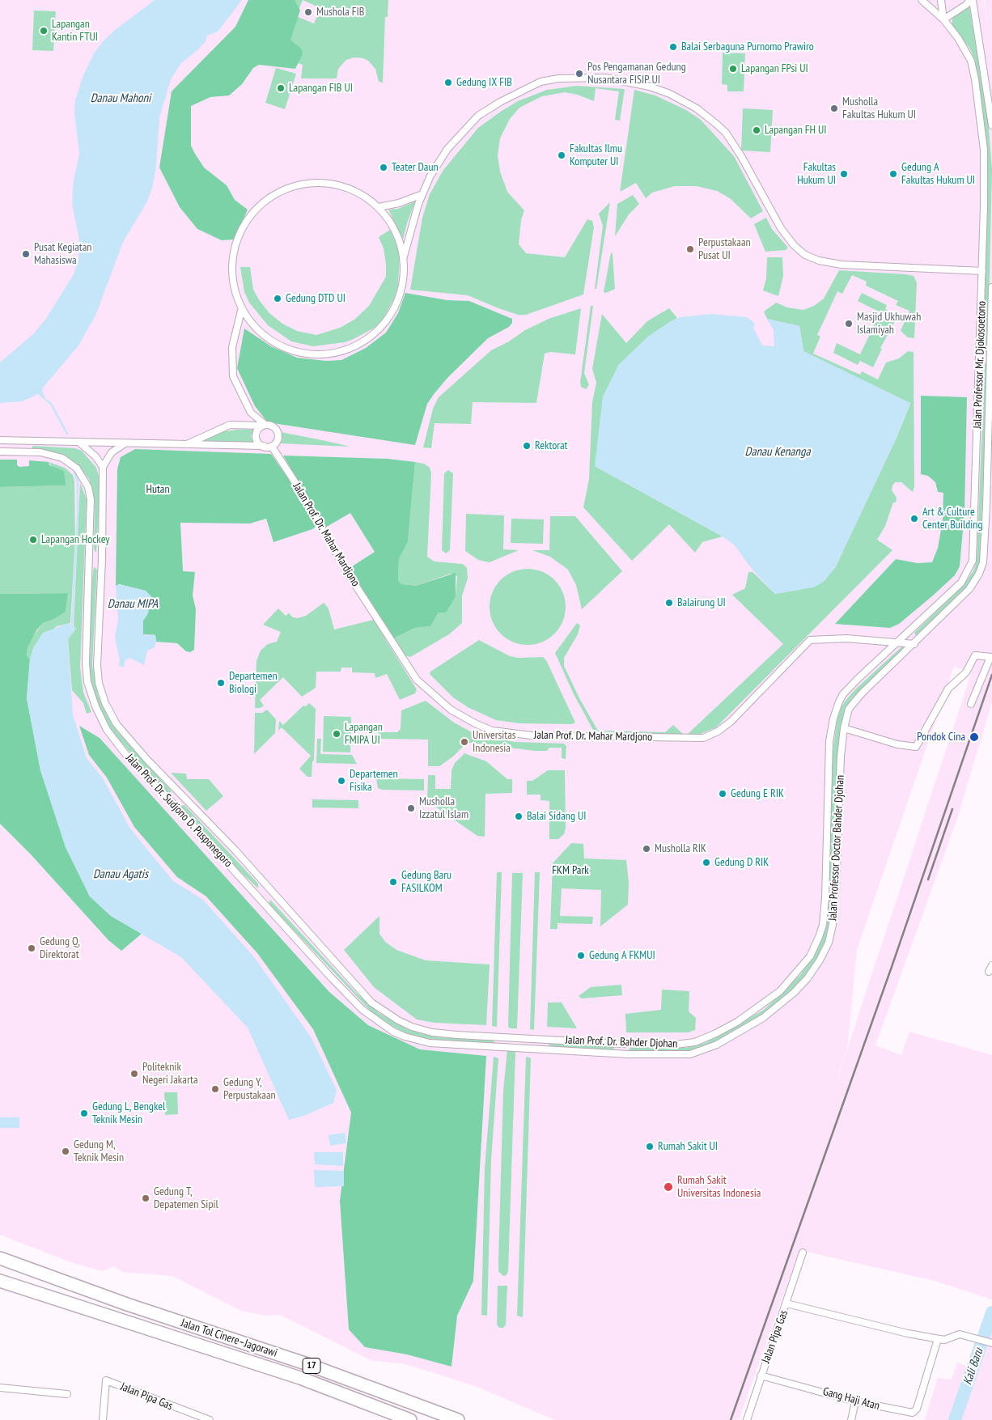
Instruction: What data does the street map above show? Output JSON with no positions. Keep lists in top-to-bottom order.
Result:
{
  "streets": {
    "highway": ["Jalan Tol Cinere–Jagorawi", "17"],
    "street": [
      "Jalan Professor Mr. Djokosoetono",
      "Jalan Prof. Dr. Mahar Mardjono",
      "Jalan Prof. Dr. Sudjono D. Pusponegoro",
      "Jalan Professor Doctor Bahder Djohan",
      "Jalan Prof. Dr. Bahder Djohan",
      "Jalan Pipa Gas",
      "Gang Haji Atan"
    ]
  },
  "crossings": [
    ["Jalan Professor Mr. Djokosoetono", "Jalan Prof. Dr. Mahar Mardjono"],
    ["Jalan Professor Mr. Djokosoetono", "Jalan Professor Doctor Bahder Djohan"],
    ["Jalan Professor Mr. Djokosoetono", "Jalan Prof. Dr. Bahder Djohan"],
    ["Jalan Prof. Dr. Mahar Mardjono", "Jalan Professor Doctor Bahder Djohan"],
    ["Jalan Prof. Dr. Mahar Mardjono", "Jalan Prof. Dr. Bahder Djohan"],
    ["Jalan Prof. Dr. Sudjono D. Pusponegoro", "Jalan Professor Doctor Bahder Djohan"],
    ["Jalan Prof. Dr. Sudjono D. Pusponegoro", "Jalan Prof. Dr. Bahder Djohan"],
    ["Jalan Pipa Gas", "Gang Haji Atan"]
  ],
  "water": [
    "Danau Mahoni",
    "Danau Kenanga",
    "Danau MIPA",
    "Danau Agatis",
    "Kali Baru"
  ],
  "parks": ["Hutan", "FKM Park"],
  "places": [
    "Mushola FIB",
    "Lapangan Kantin FTUI",
    "Balai Serbaguna Purnomo Prawiro",
    "Lapangan FPsi UI",
    "Pos Pengamanan Gedung Nusantara FISIP UI",
    "Gedung IX FIB",
    "Lapangan FIB UI",
    "Musholla Fakultas Hukum UI",
    "Lapangan FH UI",
    "Fakultas Ilmu Komputer UI",
    "Teater Daun",
    "Fakultas Hukum UI",
    "Gedung A Fakultas Hukum UI",
    "Perpustakaan Pusat UI",
    "Pusat Kegiatan Mahasiswa",
    "Gedung DTD UI",
    "Masjid Ukhuwah Islamiyah",
    "Rektorat",
    "Art & Culture Center Building",
    "Lapangan Hockey",
    "Balairung UI",
    "Departemen Biologi",
    "Lapangan FMIPA UI",
    "Pondok Cina",
    "Universitas Indonesia",
    "Departemen Fisika",
    "Gedung E RIK",
    "Musholla Izzatul Islam",
    "Balai Sidang UI",
    "Musholla RIK",
    "Gedung D RIK",
    "Gedung Baru FASILKOM",
    "Gedung Q, Direktorat",
    "Gedung A FKMUI",
    "Politeknik Negeri Jakarta",
    "Gedung Y, Perpustakaan",
    "Gedung L, Bengkel Teknik Mesin",
    "Rumah Sakit UI",
    "Gedung M, Teknik Mesin",
    "Rumah Sakit Universitas Indonesia",
    "Gedung T, Depatemen Sipil"
  ]
}
